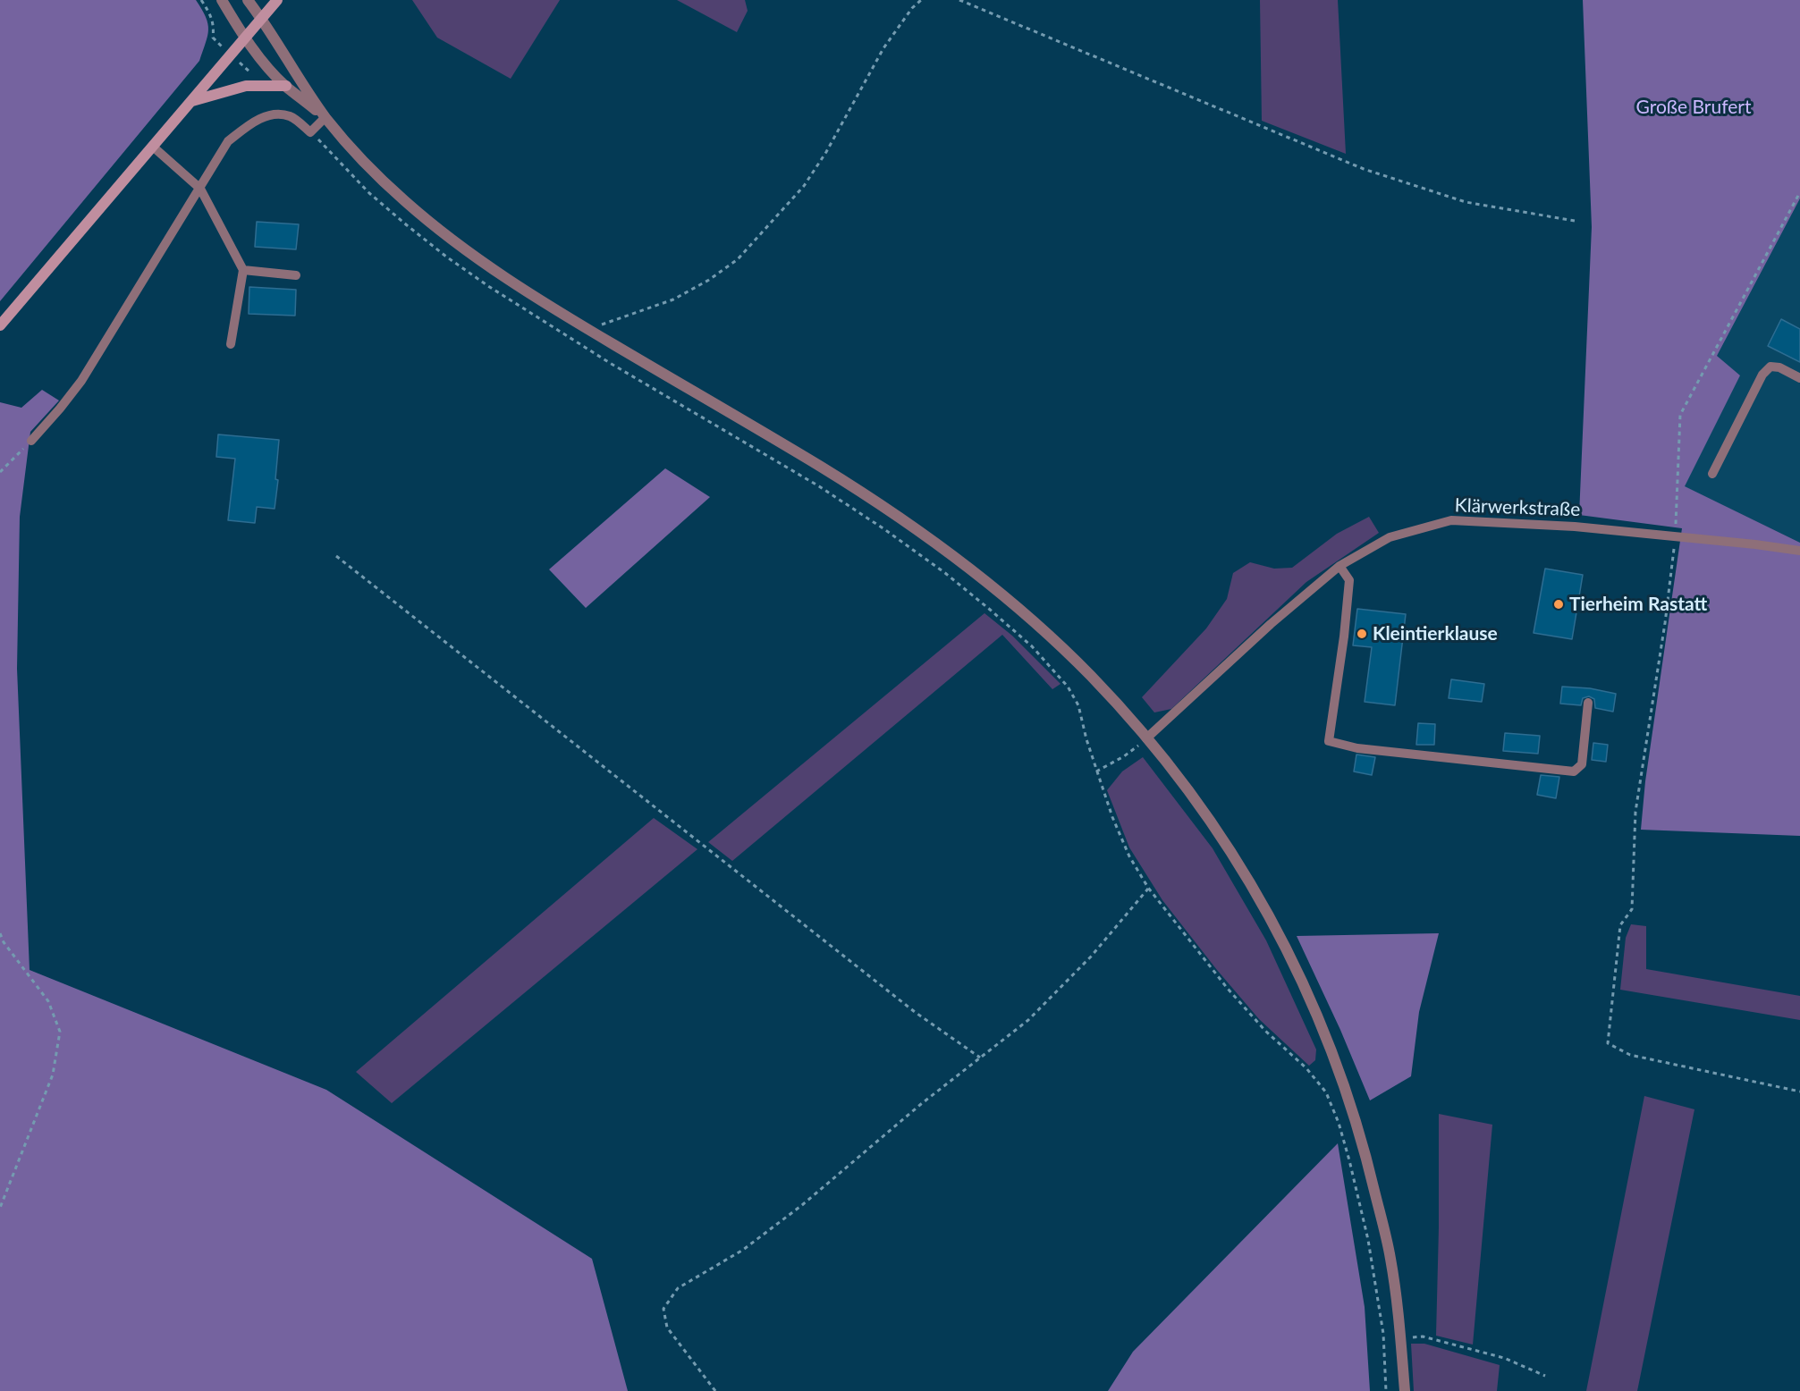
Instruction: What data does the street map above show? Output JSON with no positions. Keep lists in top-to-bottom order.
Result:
{
  "streets": {
    "lane": ["Klärwerkstraße"]
  },
  "parks": ["Große Brufert"],
  "places": ["Tierheim Rastatt", "Kleintierklause"]
}
